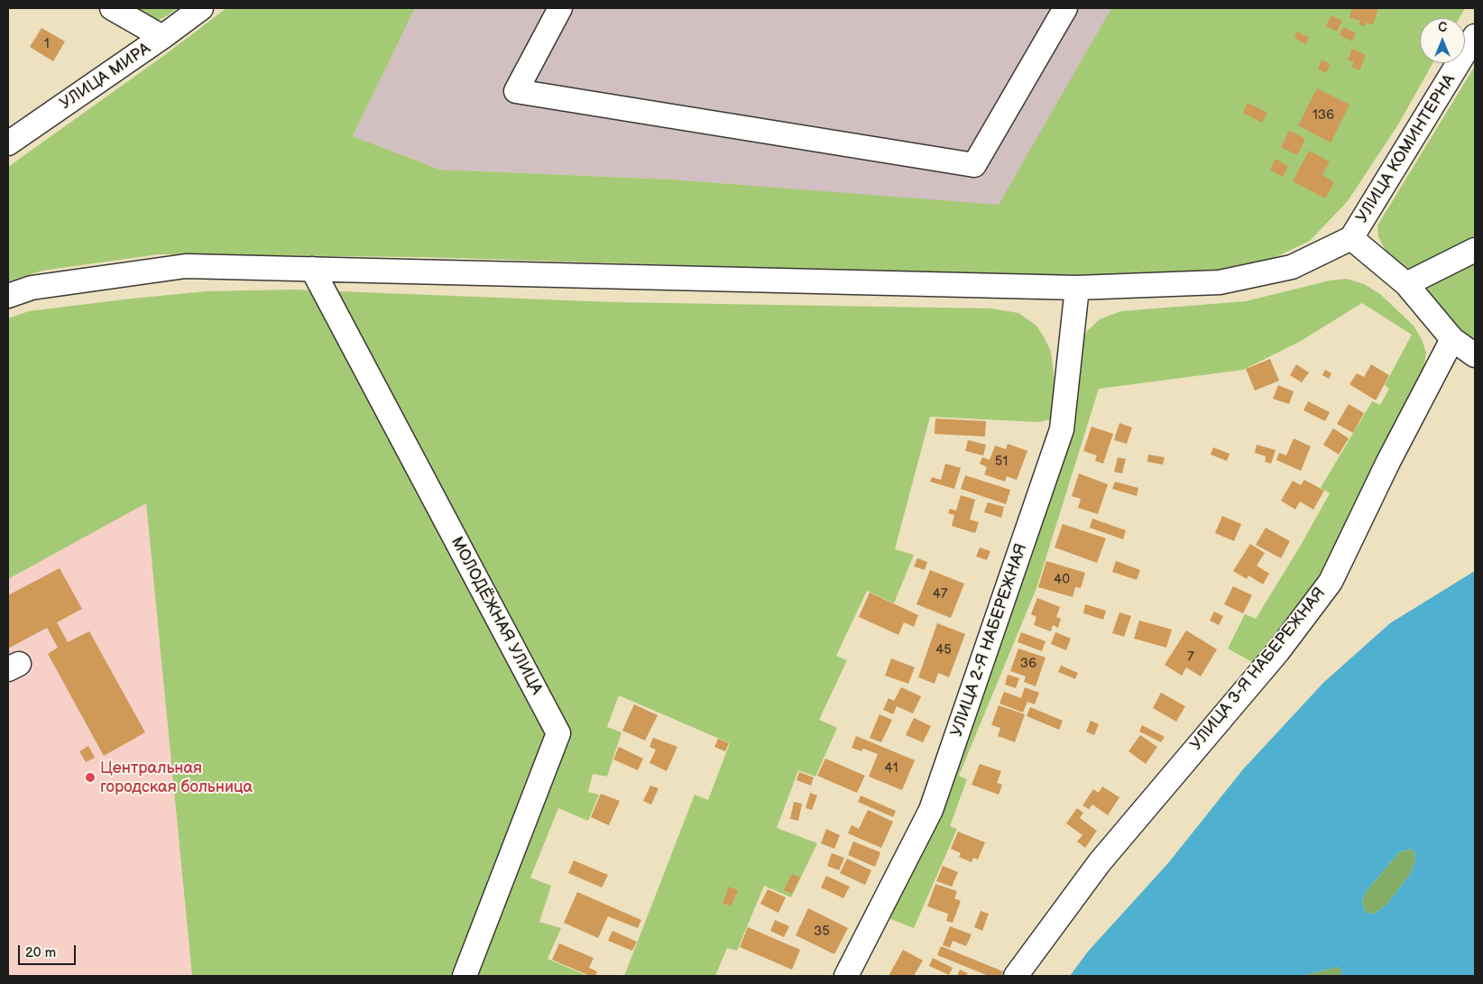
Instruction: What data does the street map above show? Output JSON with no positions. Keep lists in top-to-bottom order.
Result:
{
  "streets": {
    "street": [
      "УЛИЦА МИРА",
      "УЛИЦА КОМИНТЕРНА",
      "МОЛОДЁЖНАЯ УЛИЦА",
      "УЛИЦА 2-Я НАБЕРЕЖНАЯ",
      "УЛИЦА 3-Я НАБЕРЕЖНАЯ"
    ]
  },
  "places": ["Центральная городская больница"],
  "house_numbers": [
    "1",
    "136",
    "51",
    "40",
    "47",
    "45",
    "7",
    "36",
    "41",
    "35"
  ],
  "scale_bar": "20 m",
  "north": "top"
}
